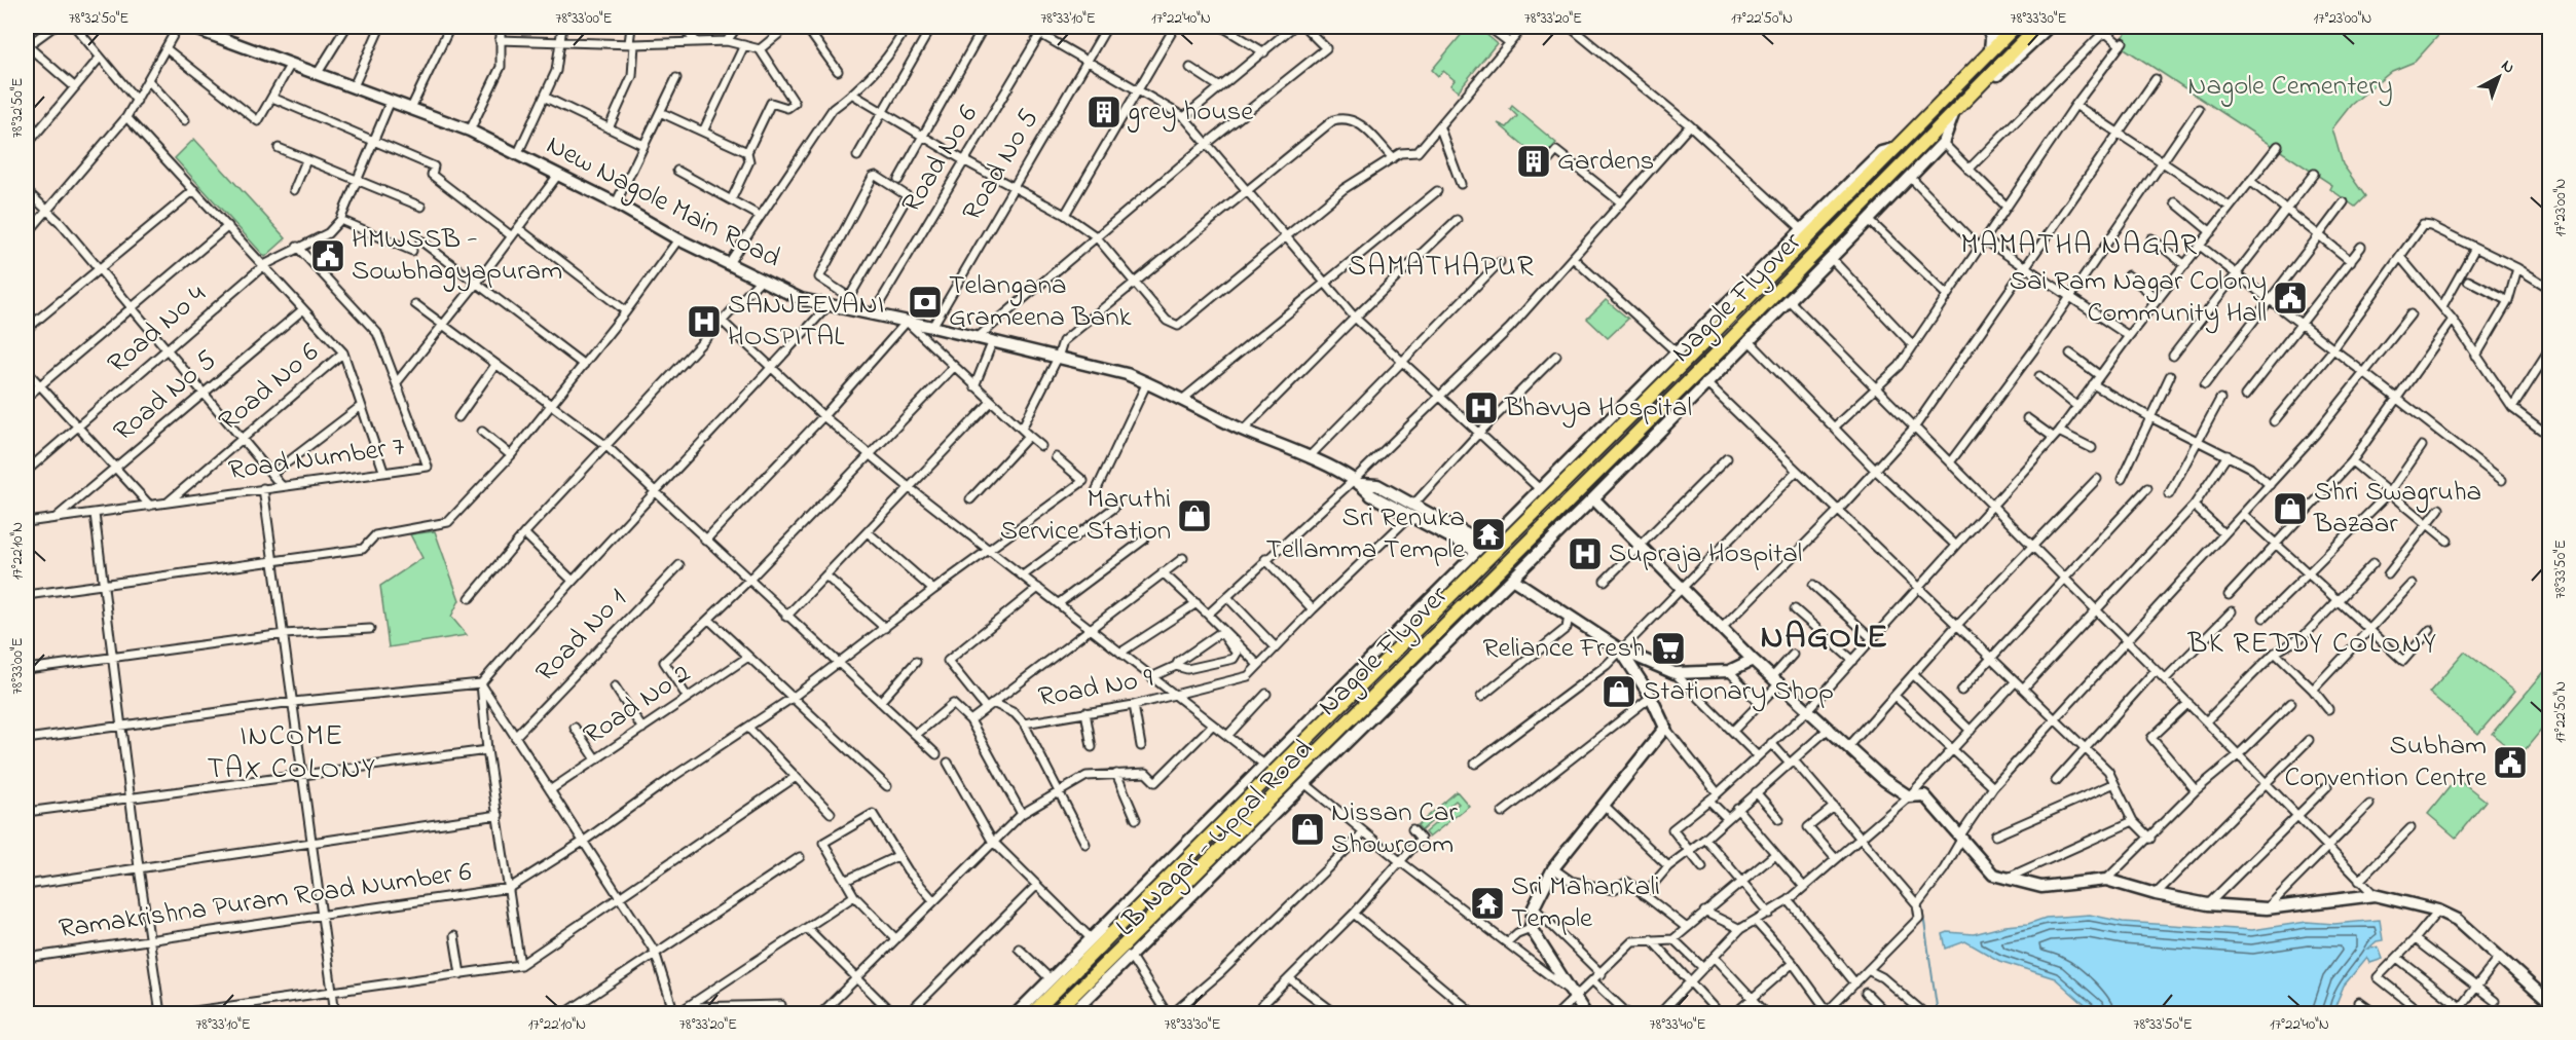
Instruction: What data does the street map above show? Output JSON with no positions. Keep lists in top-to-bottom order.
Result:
{
  "streets": {
    "highway": ["Nagole Flyover"],
    "street": [
      "Road No 6",
      "Road No 5",
      "New Nagole Main Road",
      "Road No 4",
      "Road Number 7",
      "Road No 1",
      "Road No 9",
      "Road No 2",
      "LB Nagar - Uppal Road",
      "Ramakrishna Puram Road Number 6"
    ]
  },
  "crossings": [
    ["Road No 6", "New Nagole Main Road"],
    ["Road No 6", "Road Number 7"],
    ["Road No 5", "New Nagole Main Road"],
    ["Road No 5", "Road No 4"],
    ["Road No 5", "Road Number 7"],
    ["New Nagole Main Road", "Road No 9"],
    ["New Nagole Main Road", "LB Nagar - Uppal Road"],
    ["Nagole Flyover", "LB Nagar - Uppal Road"],
    ["Road No 4", "Road Number 7"]
  ],
  "districts": [
    "MAMATHA NAGAR",
    "SAMATHAPUR",
    "NAGOLE",
    "BK REDDY COLONY",
    "INCOME TAX COLONY"
  ],
  "parks": ["Nagole Cementery"],
  "places": {
    "building": ["grey house", "Gardens"],
    "public building": ["HMWSSB - Sowbhagyapuram", "Sai Ram Nagar Colony Community Hall", "Subham Convention Centre"],
    "bank": ["Telangana Grameena Bank"],
    "hospital": ["SANJEEVANI HOSPITAL", "Bhavya Hospital", "Supraja Hospital"],
    "shop": [
      "Shri Swagruha Bazaar",
      "Maruthi Service Station",
      "Stationary Shop",
      "Nissan Car Showroom"
    ],
    "temple": ["Sri Renuka Tellamma Temple", "Sri Mahankali Temple"],
    "supermarket": ["Reliance Fresh"]
  },
  "north": "top right",
  "coordinates": [
    "78°32'50\"E",
    "78°33'00\"E",
    "78°33'10\"E",
    "17°22'40\"N",
    "78°33'20\"E",
    "17°22'50\"N",
    "78°33'30\"E",
    "17°23'00\"N",
    "17°22'10\"N",
    "78°33'50\"E",
    "78°33'40\"E"
  ]
}
